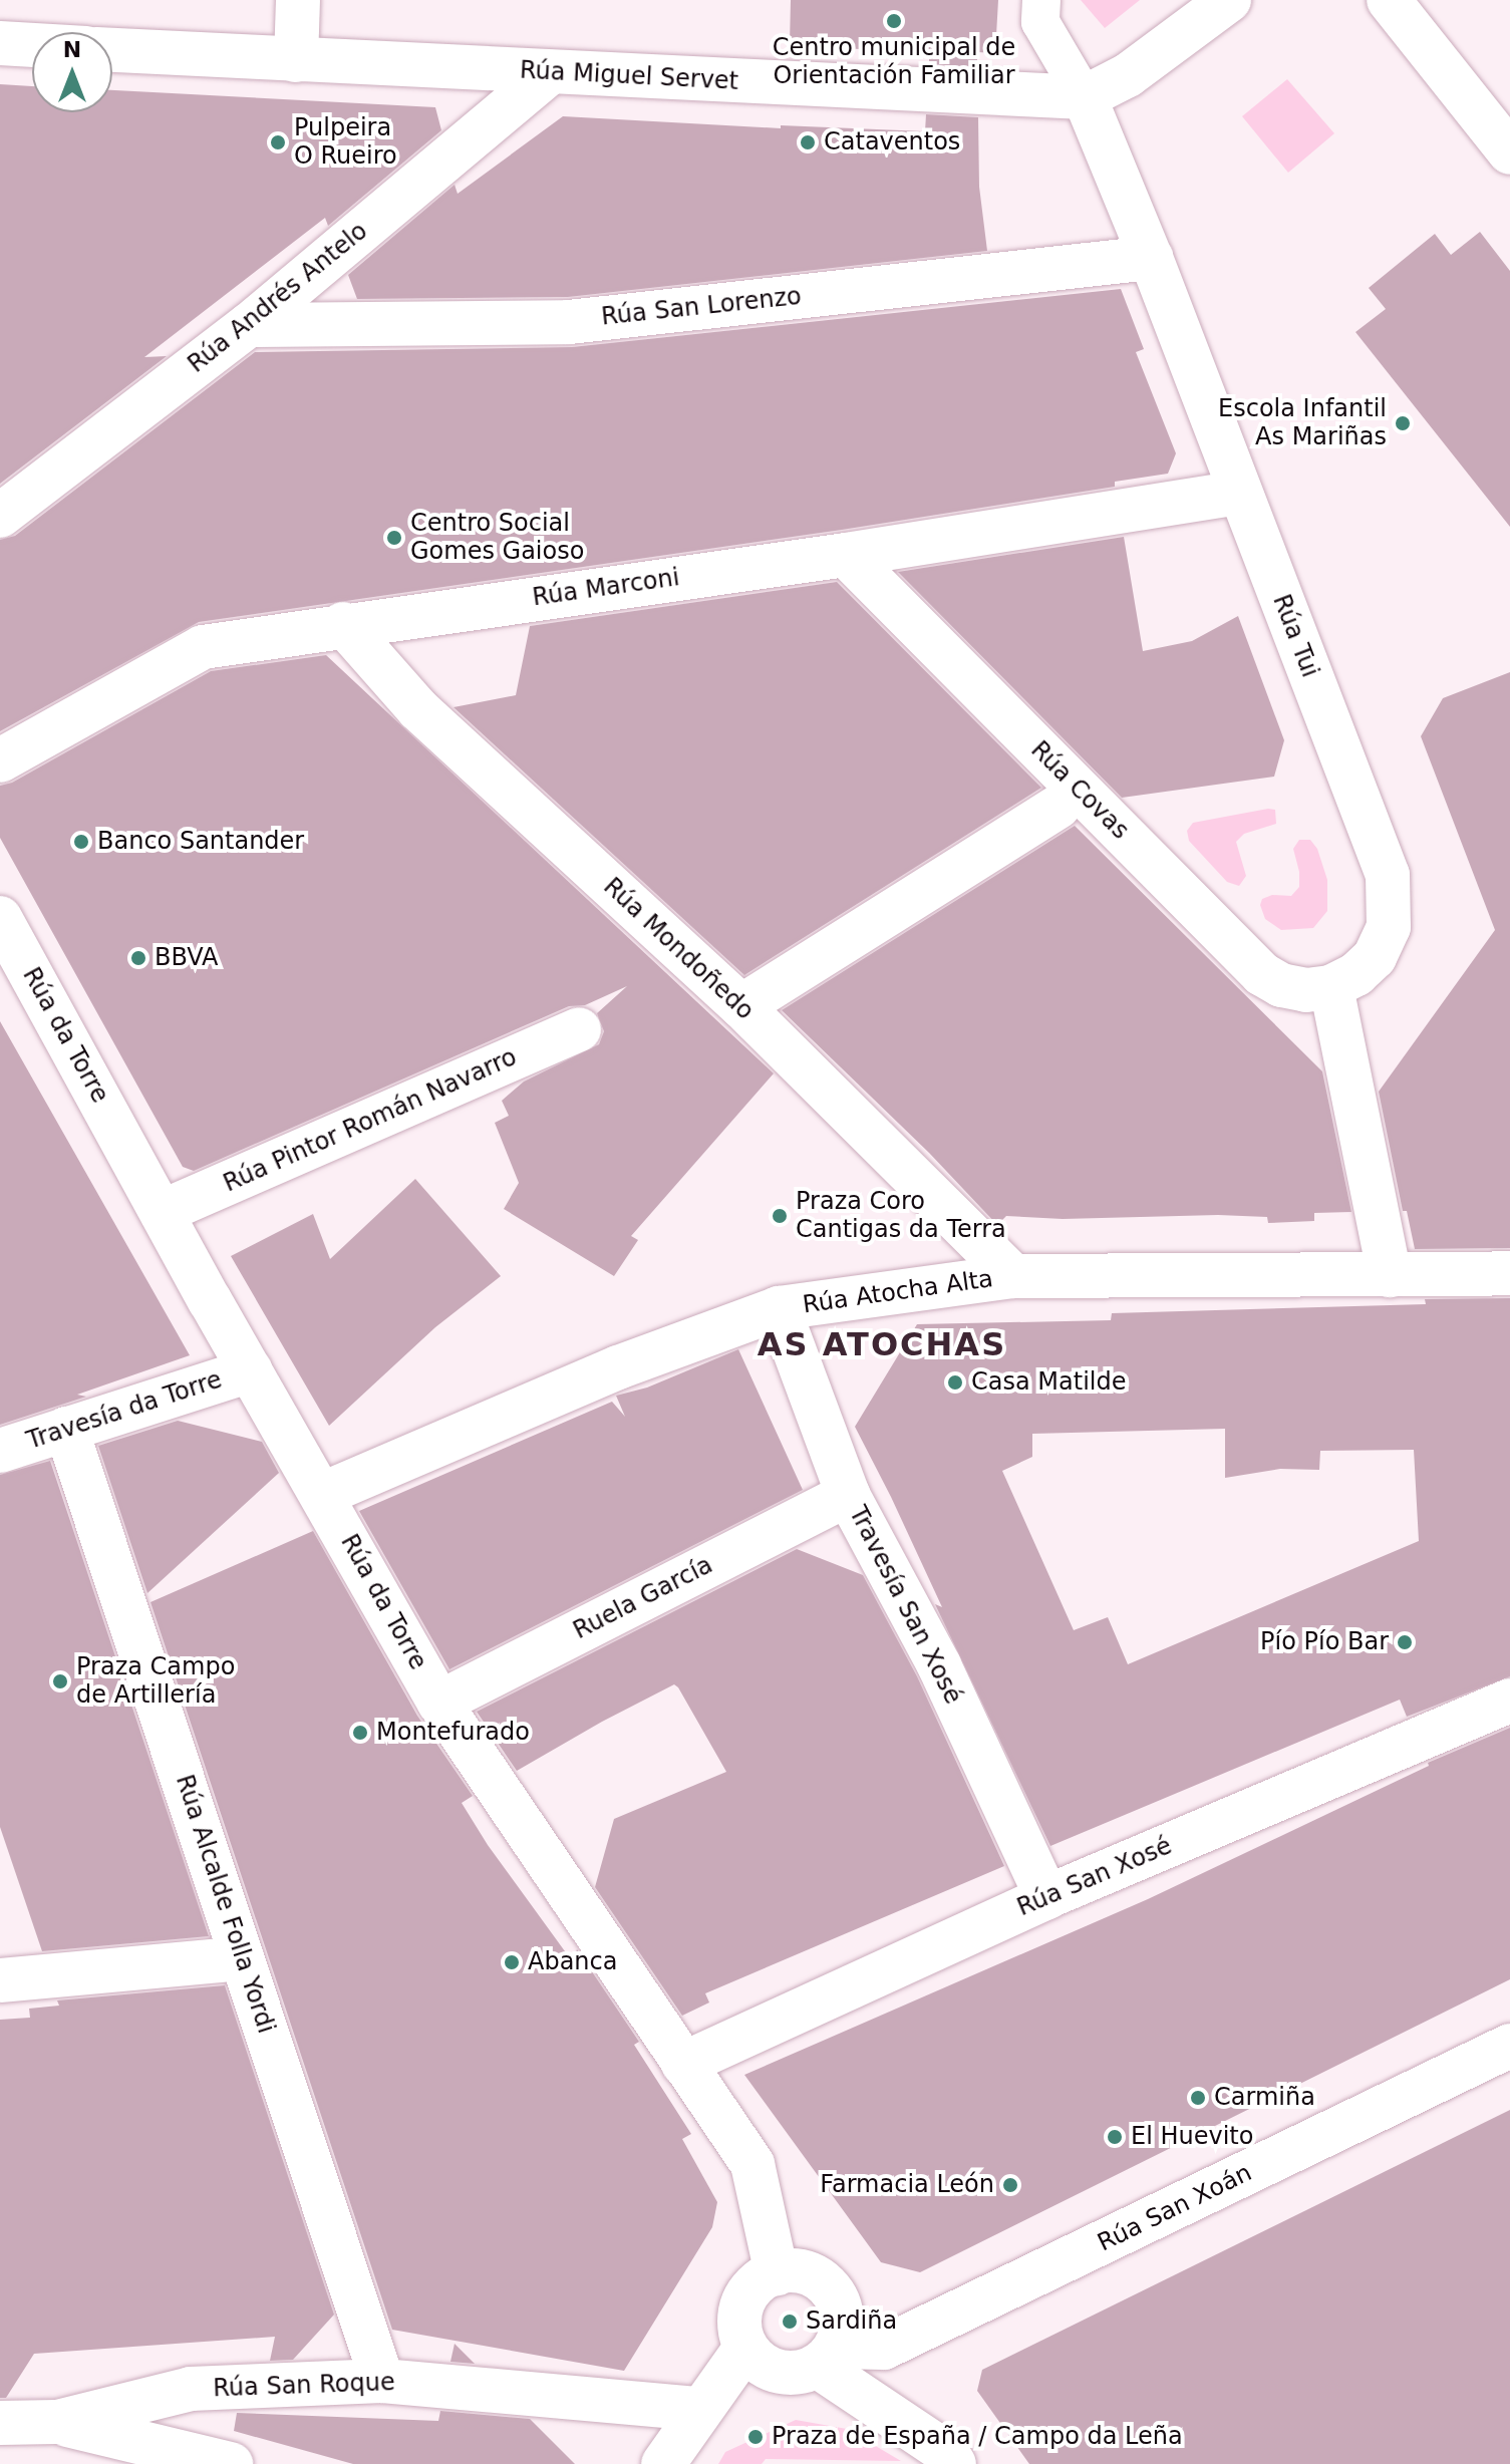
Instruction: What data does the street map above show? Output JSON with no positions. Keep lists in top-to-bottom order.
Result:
{
  "streets": {
    "street": [
      "Rúa Miguel Servet",
      "Rúa Andrés Antelo",
      "Rúa San Lorenzo",
      "Rúa Marconi",
      "Rúa Tui",
      "Rúa Covas",
      "Rúa Mondoñedo",
      "Rúa da Torre",
      "Rúa Pintor Román Navarro",
      "Rúa Atocha Alta",
      "Travesía da Torre",
      "Ruela García",
      "Travesía San Xosé",
      "Rúa San Xosé",
      "Rúa Alcalde Folla Yordi",
      "Rúa San Xoán",
      "Rúa San Roque"
    ]
  },
  "crossings": [
    ["Rúa Miguel Servet", "Rúa Andrés Antelo"],
    ["Rúa Miguel Servet", "Rúa Tui"],
    ["Rúa Andrés Antelo", "Rúa San Lorenzo"],
    ["Rúa San Lorenzo", "Rúa Tui"],
    ["Rúa Marconi", "Rúa Tui"],
    ["Rúa Marconi", "Rúa Covas"],
    ["Rúa Marconi", "Rúa Mondoñedo"],
    ["Rúa Tui", "Rúa Covas"],
    ["Rúa Covas", "Rúa Mondoñedo"],
    ["Rúa Mondoñedo", "Rúa Atocha Alta"],
    ["Rúa da Torre", "Rúa Pintor Román Navarro"],
    ["Rúa da Torre", "Rúa Atocha Alta"],
    ["Rúa da Torre", "Travesía da Torre"],
    ["Rúa da Torre", "Ruela García"],
    ["Rúa da Torre", "Rúa San Xosé"],
    ["Rúa da Torre", "Rúa San Xoán"],
    ["Rúa Atocha Alta", "Travesía San Xosé"],
    ["Travesía da Torre", "Rúa Alcalde Folla Yordi"],
    ["Ruela García", "Travesía San Xosé"],
    ["Travesía San Xosé", "Rúa San Xosé"],
    ["Rúa Alcalde Folla Yordi", "Rúa San Roque"]
  ],
  "districts": ["AS ATOCHAS"],
  "places": [
    "Centro municipal de Orientación Familiar",
    "Pulpeira O Rueiro",
    "Cataventos",
    "Escola Infantil As Mariñas",
    "Centro Social Gomes Gaioso",
    "Banco Santander",
    "BBVA",
    "Praza Coro Cantigas da Terra",
    "Casa Matilde",
    "Pío Pío Bar",
    "Praza Campo de Artillería",
    "Montefurado",
    "Abanca",
    "Carmiña",
    "El Huevito",
    "Farmacia León",
    "Sardiña",
    "Praza de España / Campo da Leña"
  ],
  "north": "top"
}
